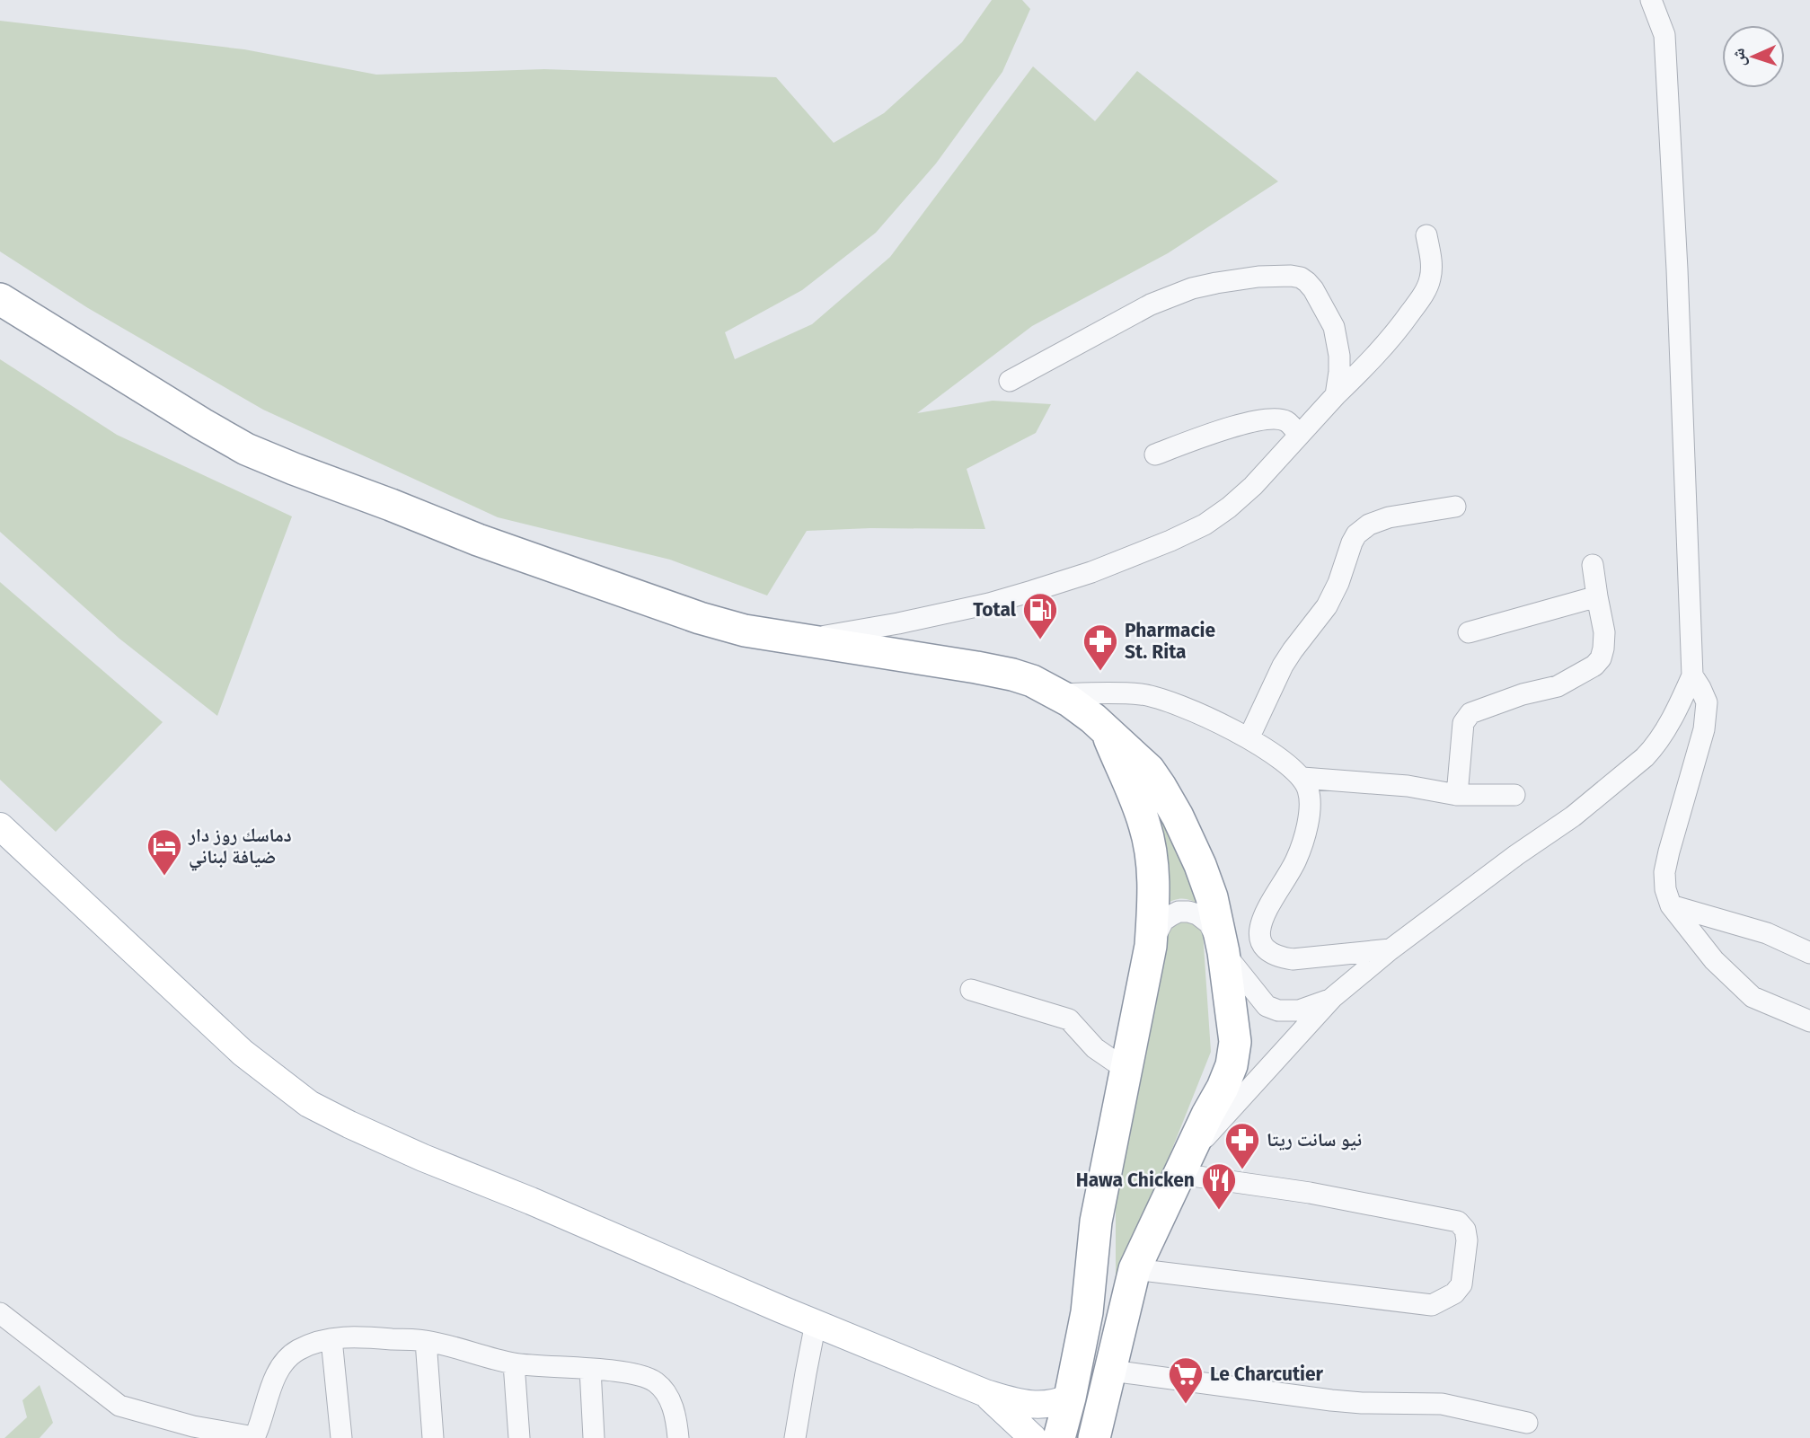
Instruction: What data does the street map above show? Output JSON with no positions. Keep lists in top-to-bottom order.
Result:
{
  "places": {
    "fuel station": ["Total"],
    "pharmacy": ["Pharmacie St. Rita", "نيو سانت ريتا"],
    "hotel": ["دماسك روز دار ضيافة لبناني"],
    "restaurant": ["Hawa Chicken"],
    "supermarket": ["Le Charcutier"]
  },
  "north": "left"
}
